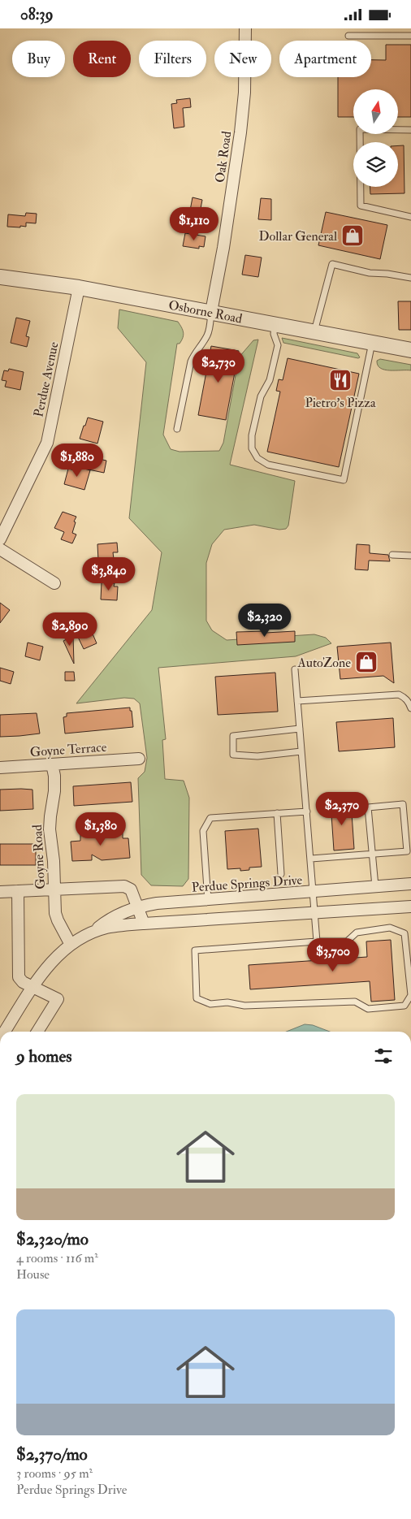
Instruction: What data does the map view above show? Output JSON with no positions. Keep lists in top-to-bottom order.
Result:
{
  "streets": {
    "street": [
      "Oak Road",
      "Osborne Road",
      "Perdue Avenue",
      "Goyne Terrace",
      "Goyne Road",
      "Perdue Springs Drive"
    ]
  },
  "crossings": [
    ["Oak Road", "Osborne Road"],
    ["Osborne Road", "Perdue Avenue"],
    ["Goyne Terrace", "Goyne Road"],
    ["Goyne Road", "Perdue Springs Drive"]
  ],
  "places": {
    "shop": ["Dollar General", "AutoZone"],
    "restaurant": ["Pietro's Pizza"]
  },
  "north": "top",
  "page": {
    "status": "08:39",
    "chip": [
      "Buy",
      "Rent",
      "Filters",
      "New",
      "Apartment"
    ],
    "price": [
      "$1,110",
      "$2,730",
      "$1,880",
      "$3,840",
      "$2,320",
      "$2,890",
      "$2,370",
      "$1,380",
      "$3,700"
    ],
    "heading": "9 homes",
    "list": [
      {
        "name": "$2,320/mo",
        "note": "4 rooms · 116 m² · House"
      },
      {
        "name": "$2,370/mo",
        "note": "3 rooms · 95 m² · Perdue Springs Drive"
      }
    ]
  }
}
